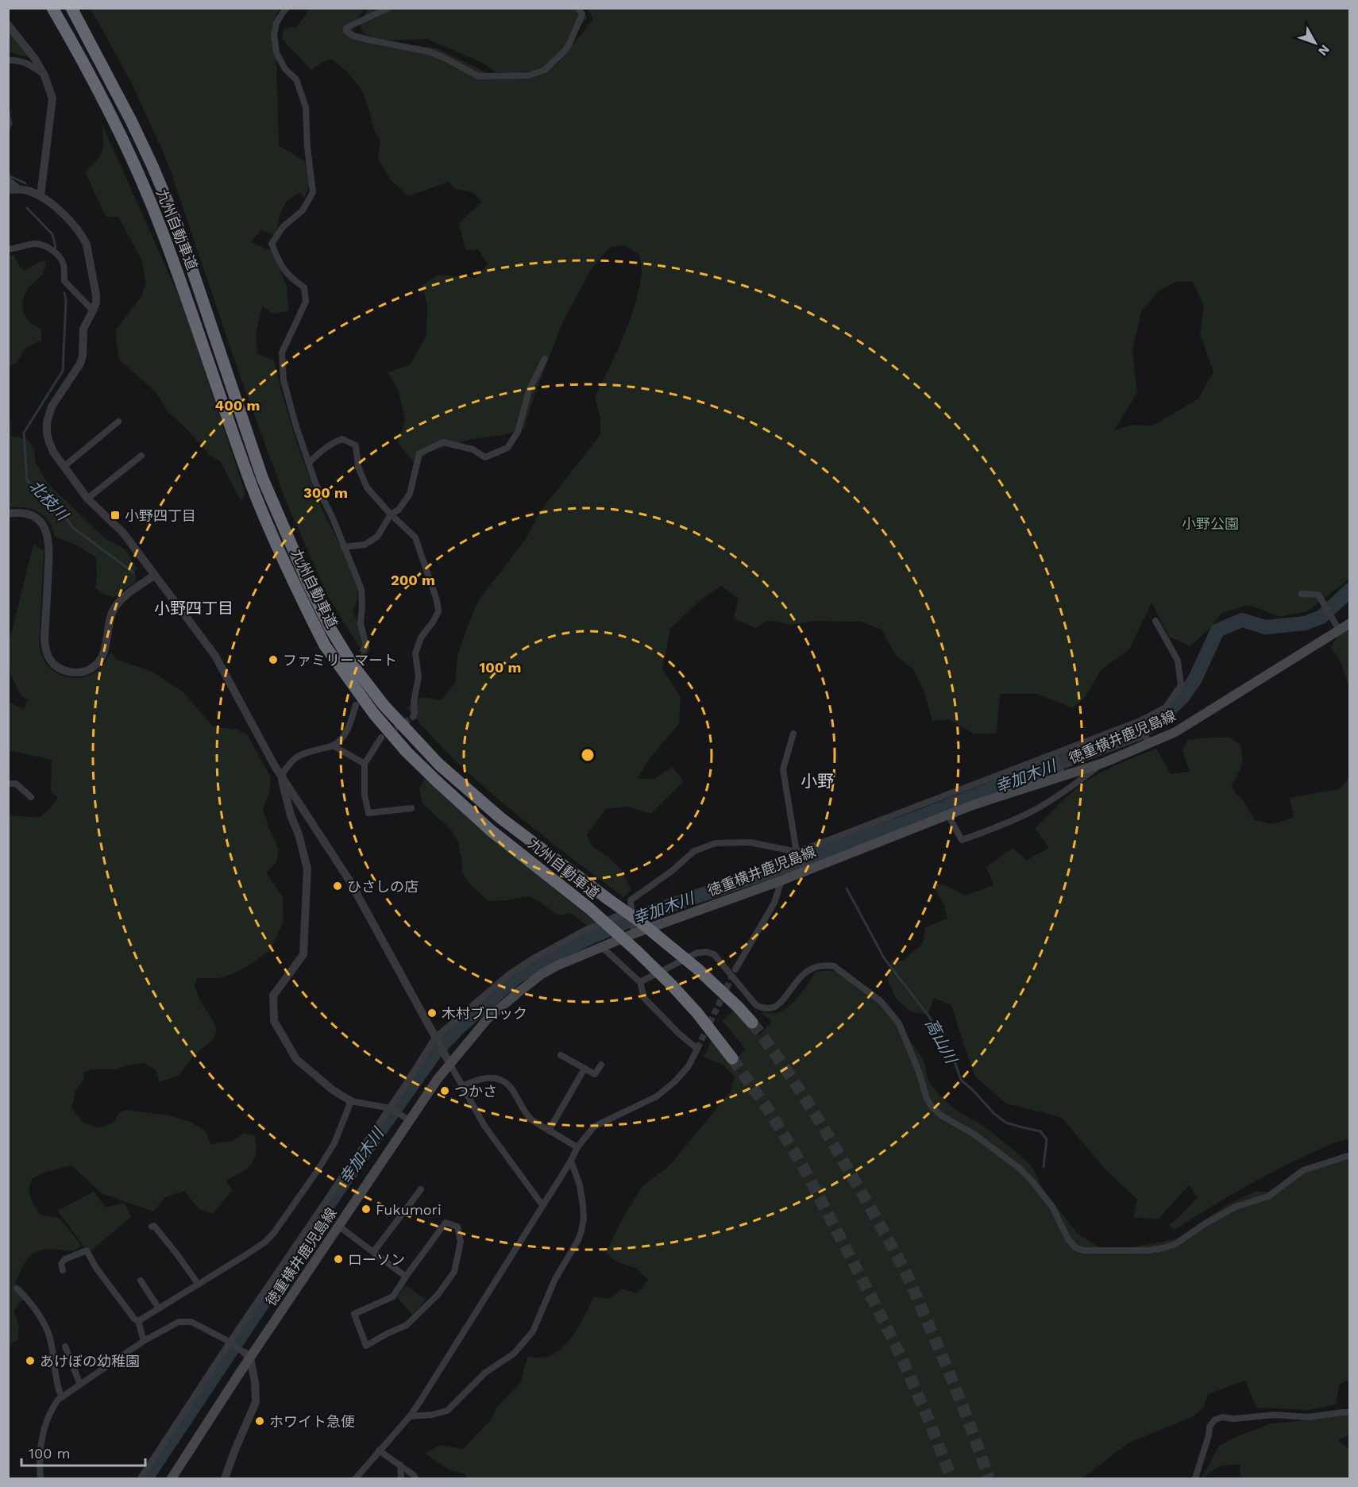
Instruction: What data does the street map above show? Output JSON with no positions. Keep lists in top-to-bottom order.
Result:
{
  "streets": {
    "highway": ["九州自動車道"],
    "main road": ["徳重横井鹿児島線"]
  },
  "districts": ["小野四丁目", "小野"],
  "water": ["北枝川", "幸加木川", "高山川"],
  "parks": ["小野公園"],
  "places": {
    "transit": ["小野四丁目"],
    "other": [
      "ファミリーマート",
      "ひさしの店",
      "木村ブロック",
      "つかさ",
      "Fukumori",
      "ローソン",
      "あけぼの幼稚園",
      "ホワイト急便"
    ]
  },
  "scale_bar": "100 m",
  "north": "bottom right",
  "rings": [
    "400 m",
    "300 m",
    "200 m",
    "100 m"
  ]
}
